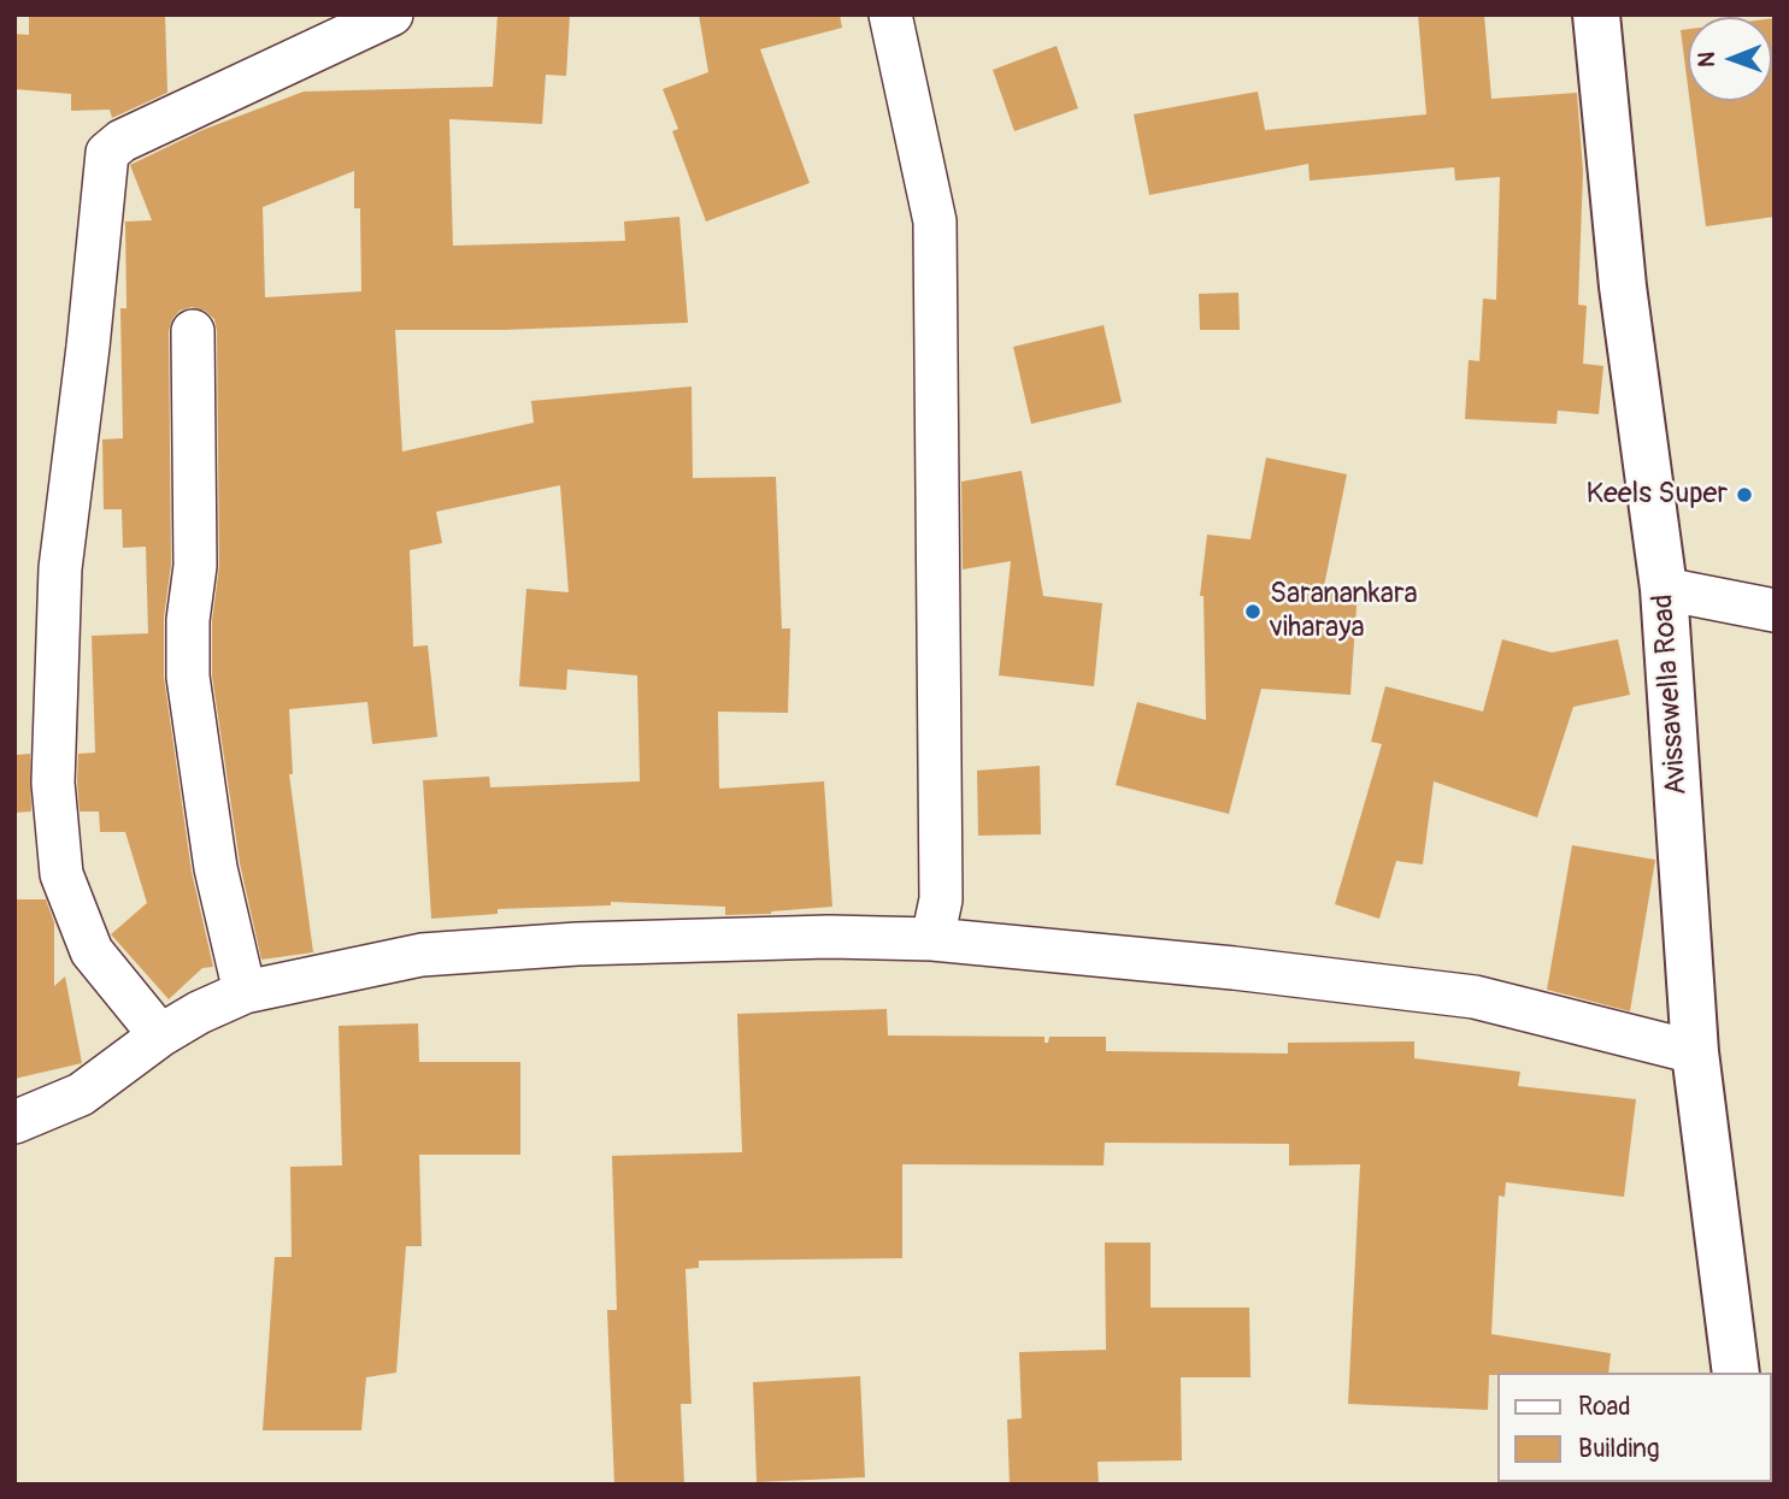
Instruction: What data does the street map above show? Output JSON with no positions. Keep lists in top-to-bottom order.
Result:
{
  "streets": {
    "main road": ["Avissawella Road"]
  },
  "places": ["Keels Super", "Saranankara viharaya"],
  "legend": ["Road", "Building"],
  "north": "left"
}
